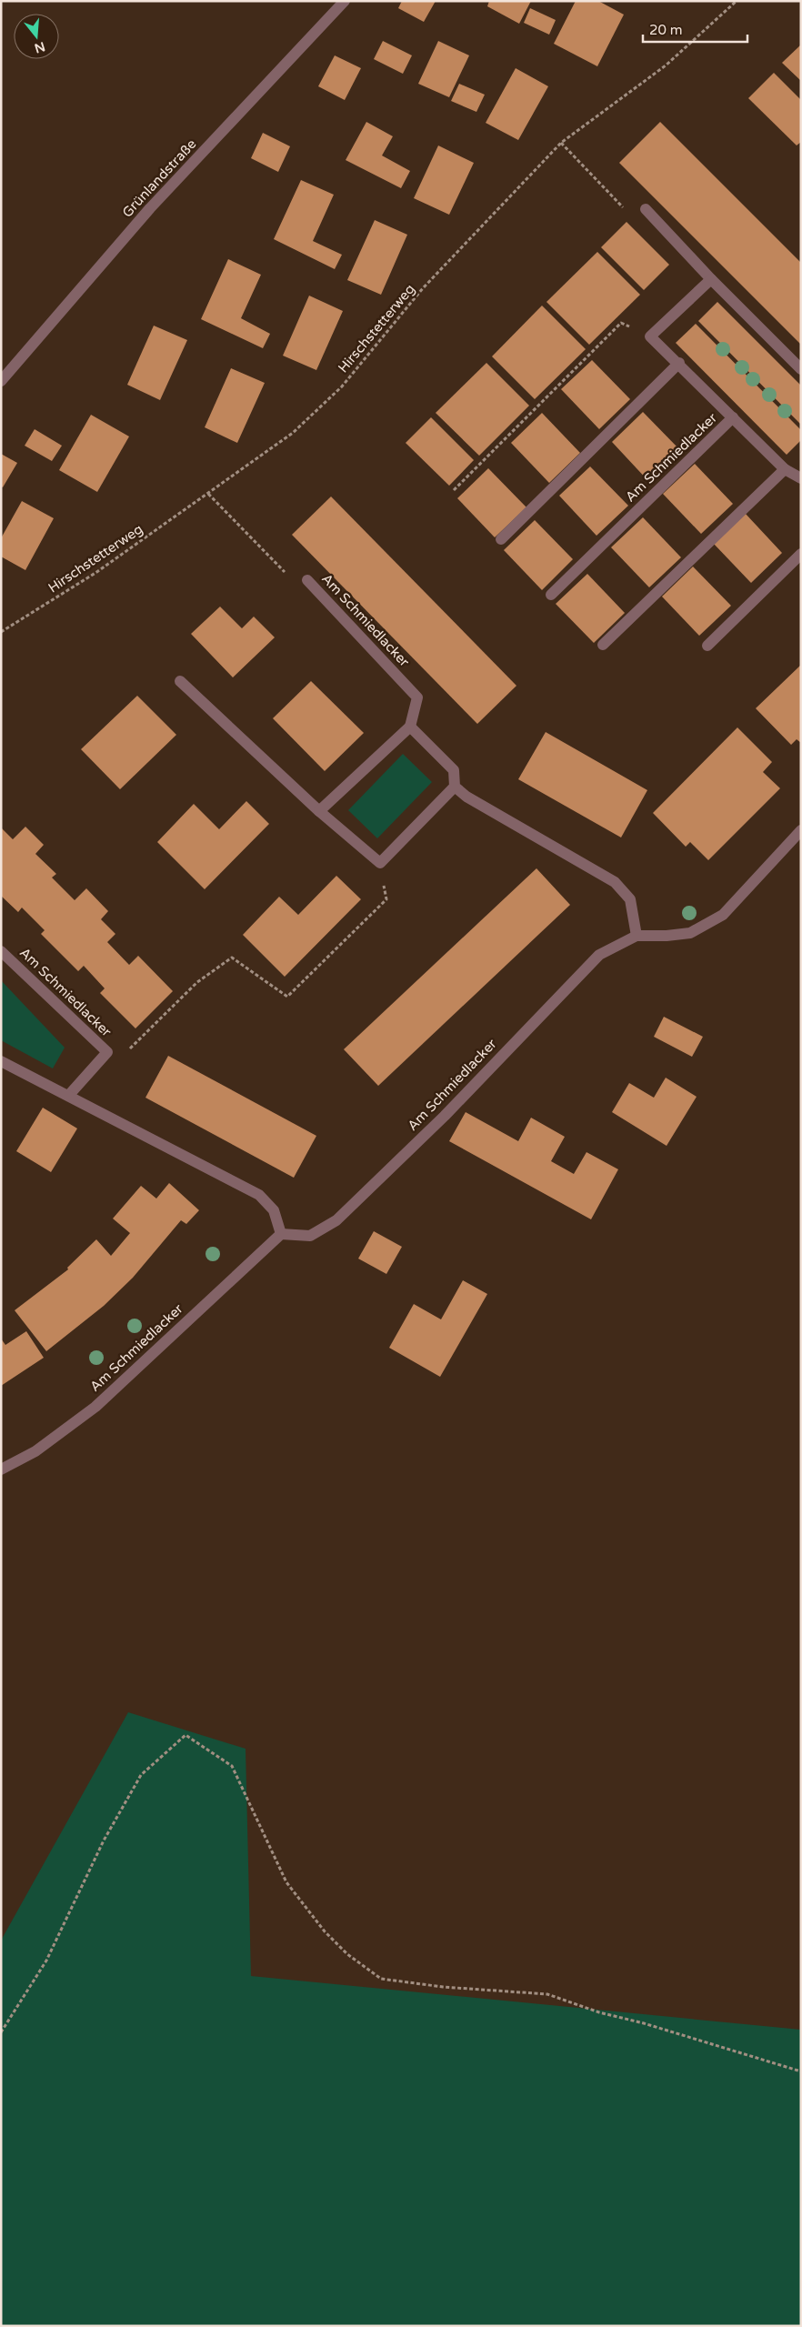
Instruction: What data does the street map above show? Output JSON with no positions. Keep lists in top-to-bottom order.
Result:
{
  "streets": {
    "street": ["Grünlandstraße", "Am Schmiedlacker"],
    "path": ["Hirschstetterweg"]
  },
  "crossings": [
    ["Hirschstetterweg", "Am Schmiedlacker"]
  ],
  "scale_bar": "20 m",
  "north": "bottom"
}
